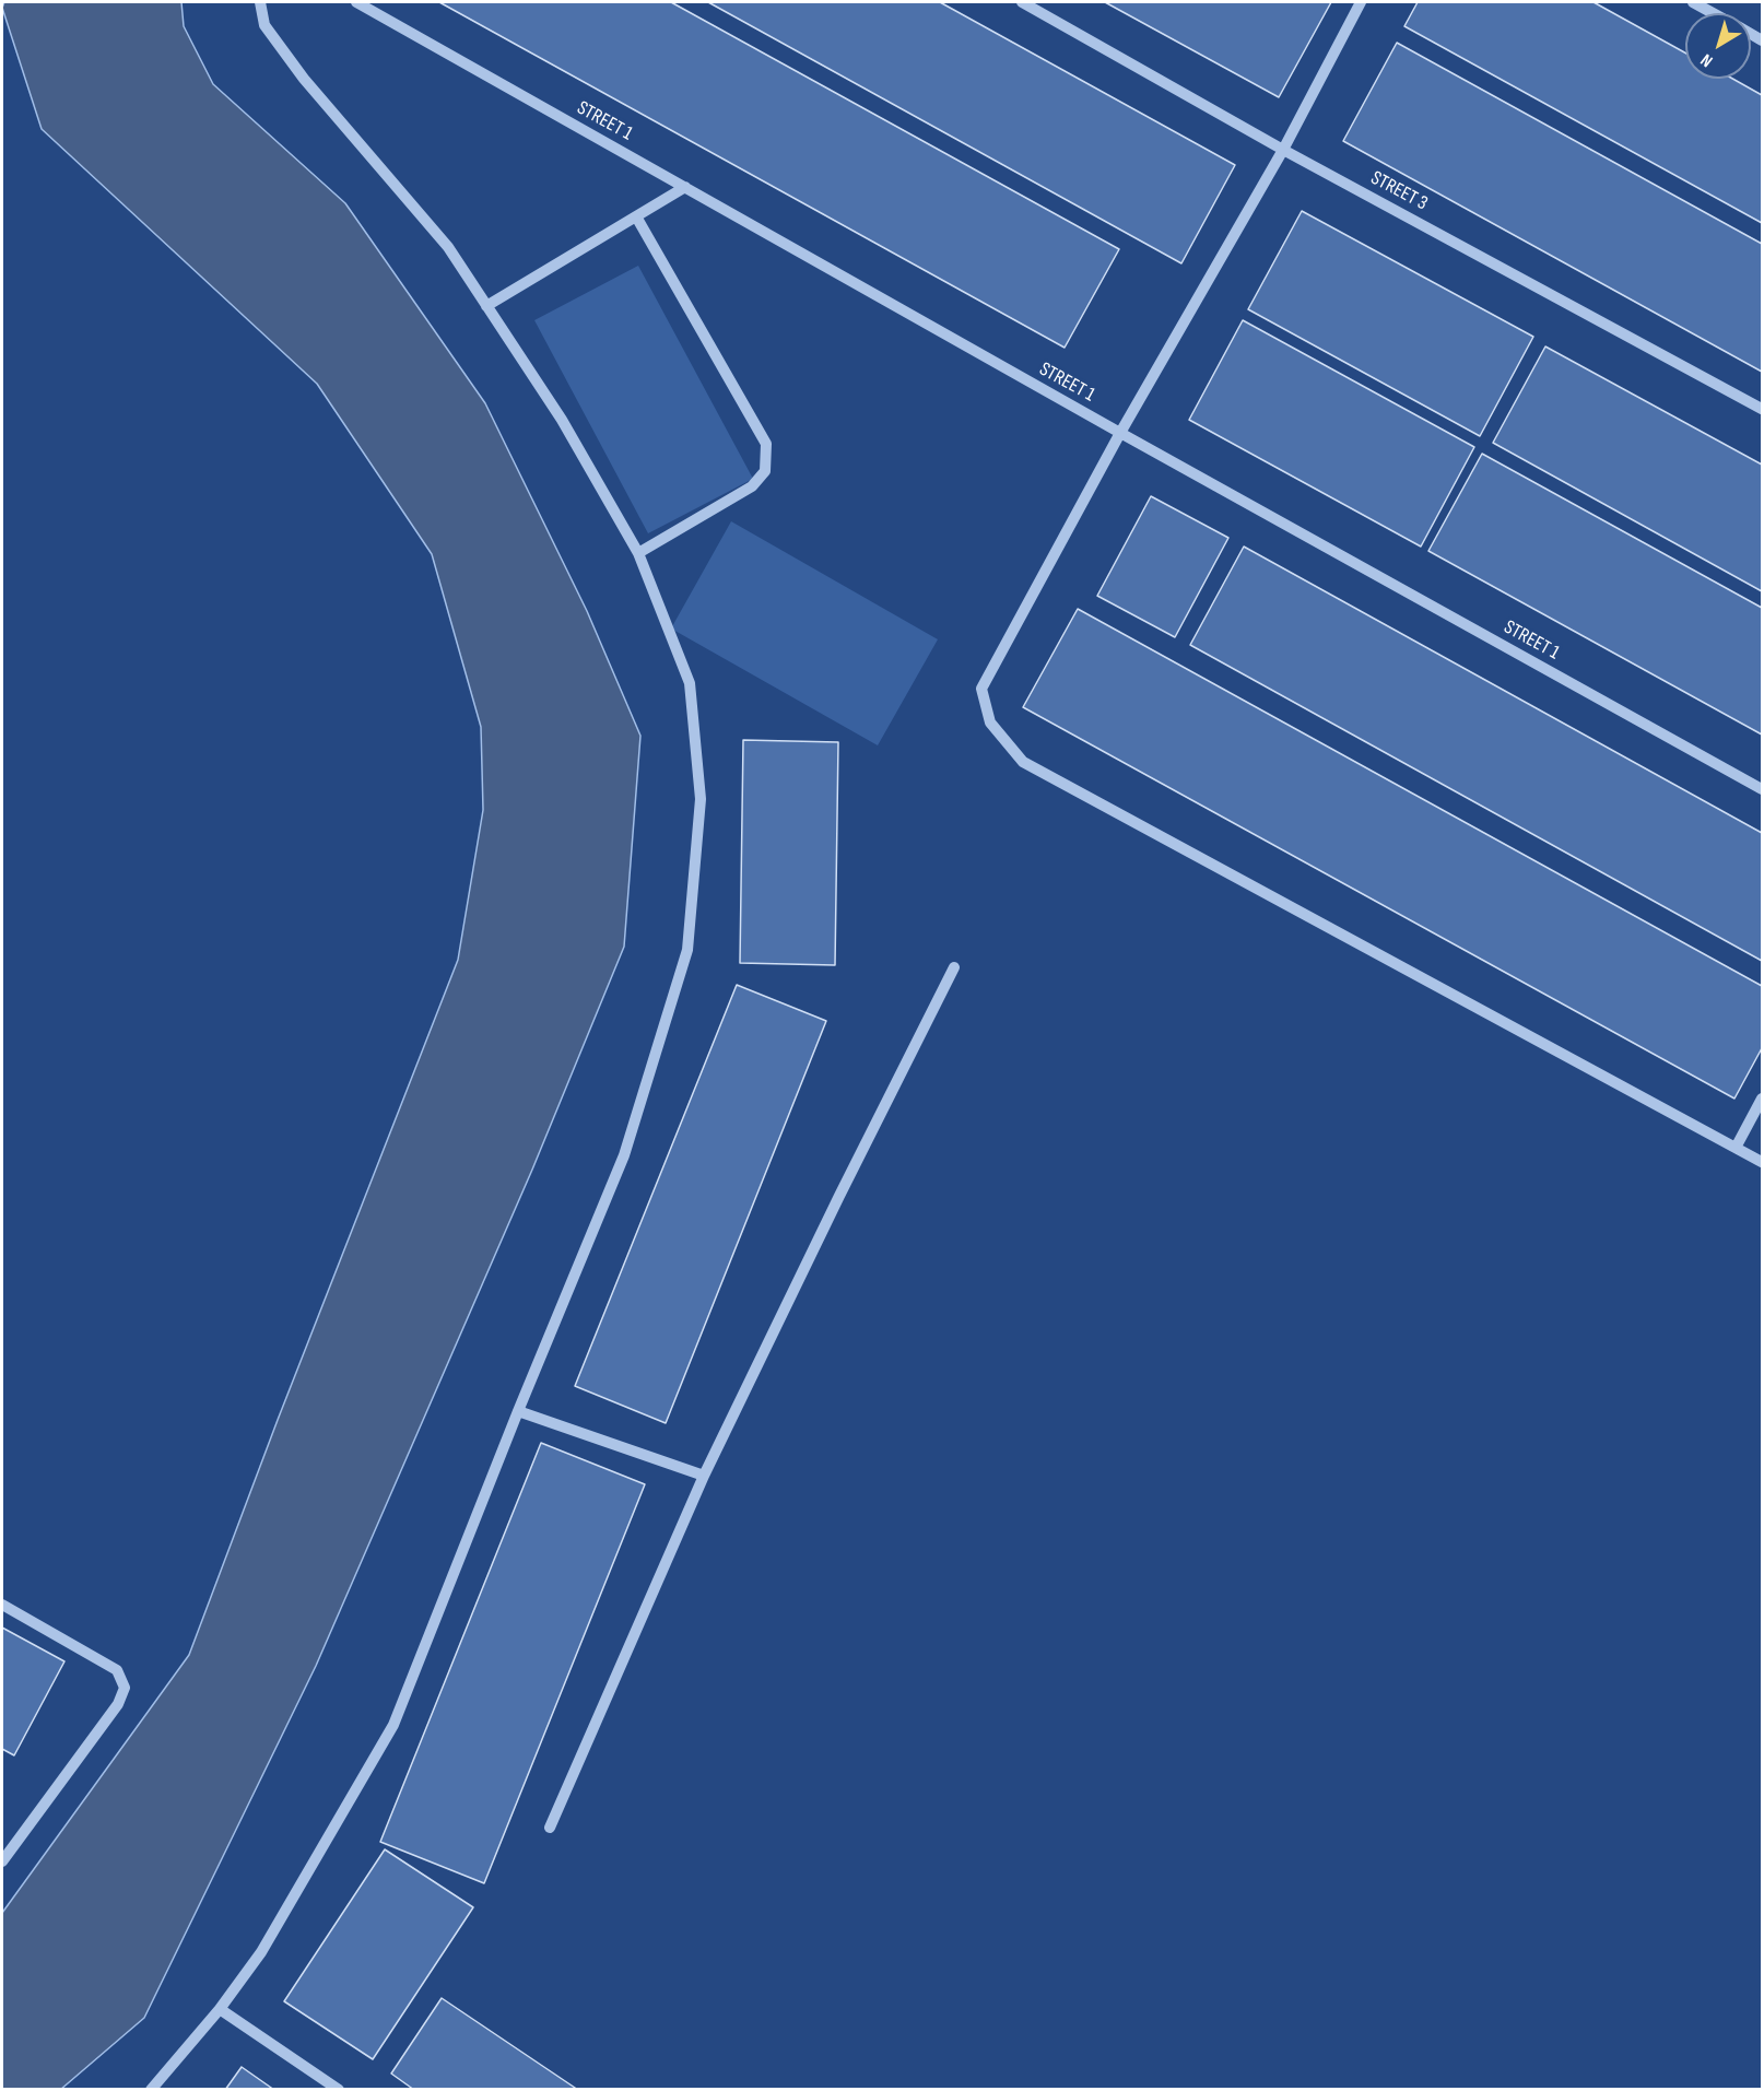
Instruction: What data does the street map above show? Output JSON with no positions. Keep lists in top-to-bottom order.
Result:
{
  "streets": {
    "street": ["STREET 1", "STREET 3"]
  },
  "north": "bottom left"
}
